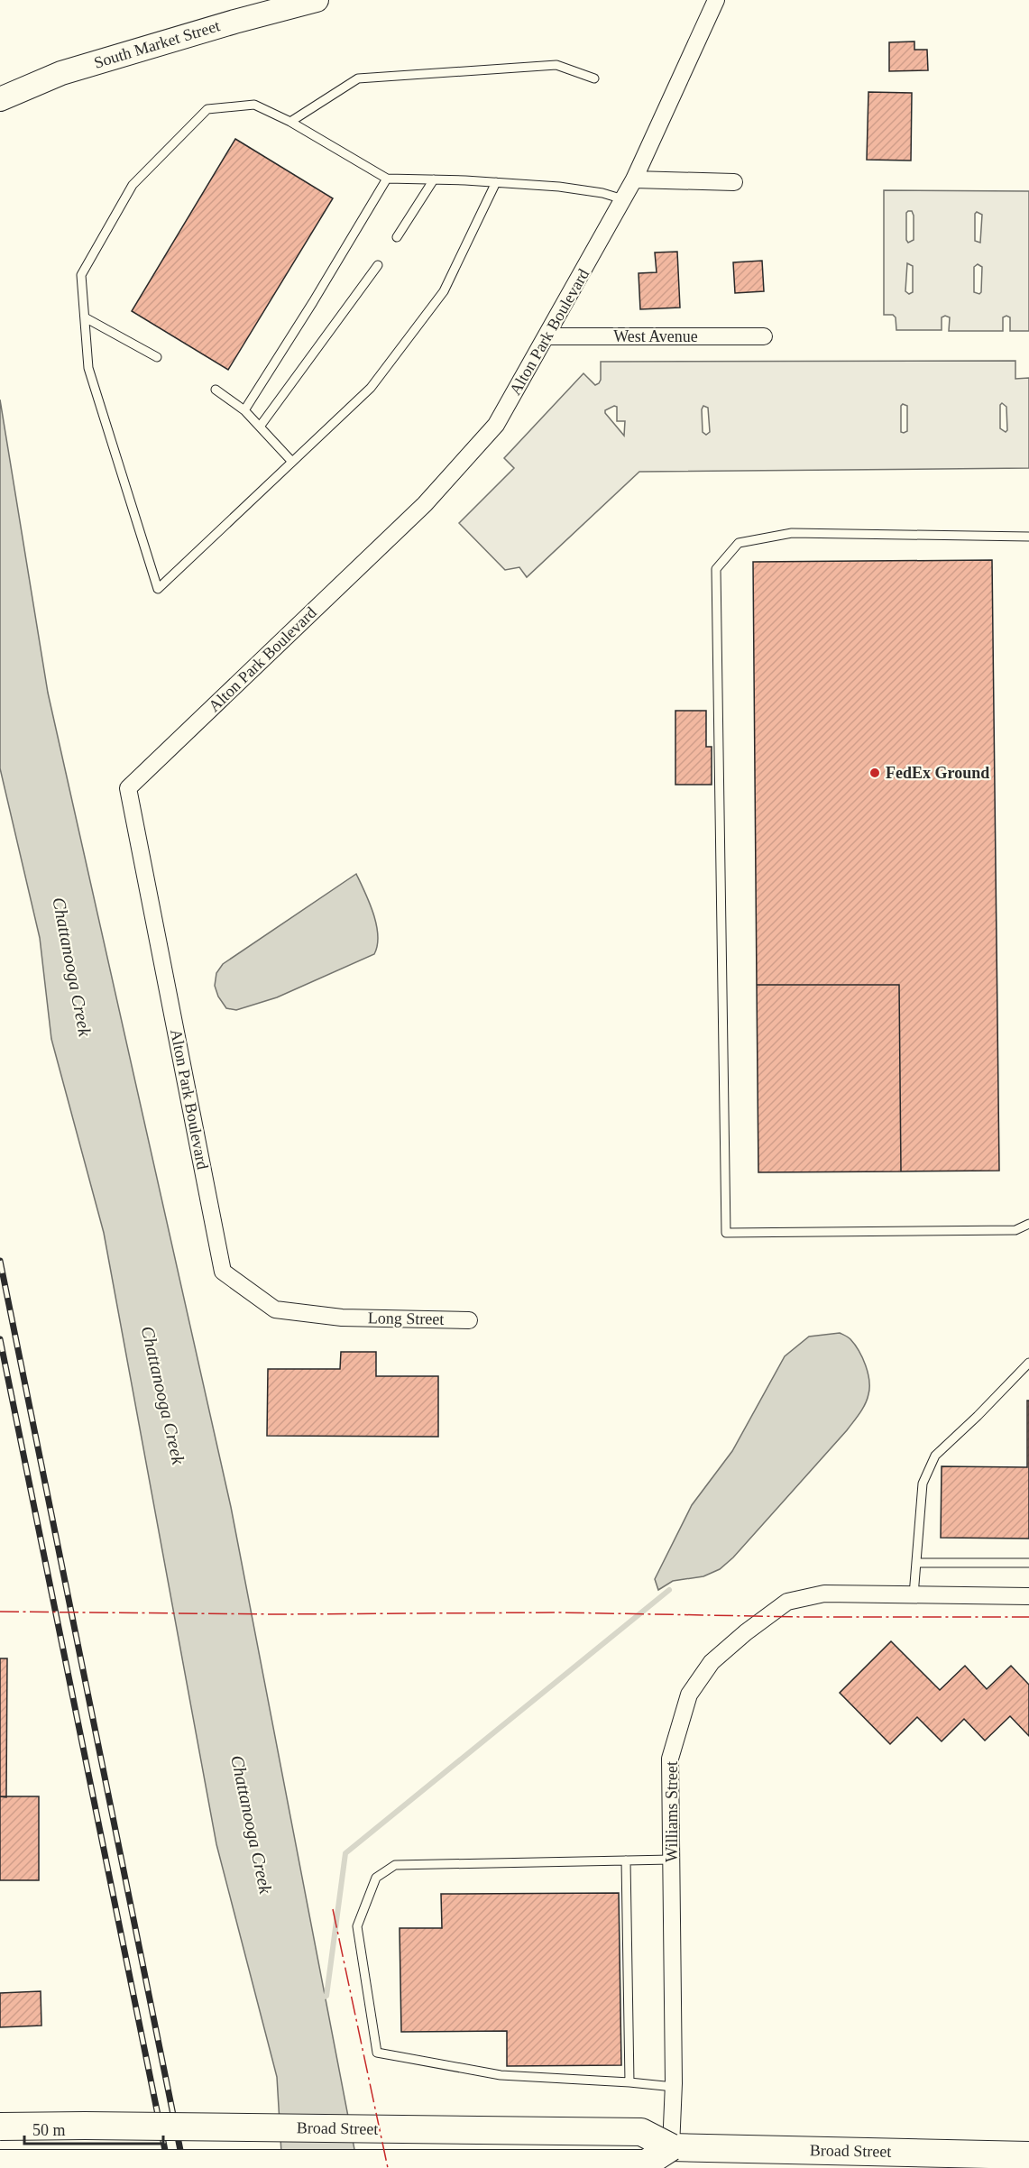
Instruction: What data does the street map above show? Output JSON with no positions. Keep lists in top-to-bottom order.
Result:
{
  "streets": {
    "main road": ["South Market Street", "Broad Street"],
    "street": [
      "Alton Park Boulevard",
      "West Avenue",
      "Long Street",
      "Williams Street"
    ]
  },
  "crossings": [
    ["Alton Park Boulevard", "West Avenue"],
    ["Alton Park Boulevard", "Long Street"],
    ["Williams Street", "Broad Street"]
  ],
  "water": ["Chattanooga Creek"],
  "places": ["FedEx Ground"],
  "scale_bar": "50 m"
}
